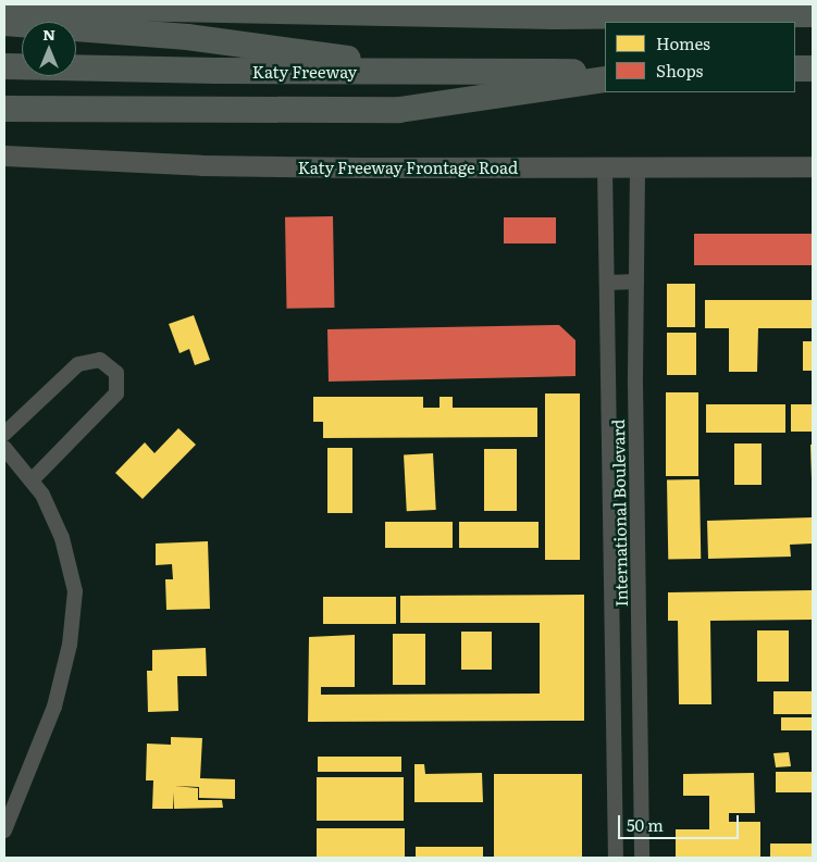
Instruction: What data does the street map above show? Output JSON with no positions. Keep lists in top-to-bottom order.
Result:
{
  "streets": {
    "highway": ["Katy Freeway"],
    "main road": ["Katy Freeway Frontage Road"],
    "street": ["International Boulevard"]
  },
  "crossings": [
    ["Katy Freeway Frontage Road", "International Boulevard"]
  ],
  "legend": ["Homes", "Shops"],
  "scale_bar": "50 m",
  "north": "top"
}
